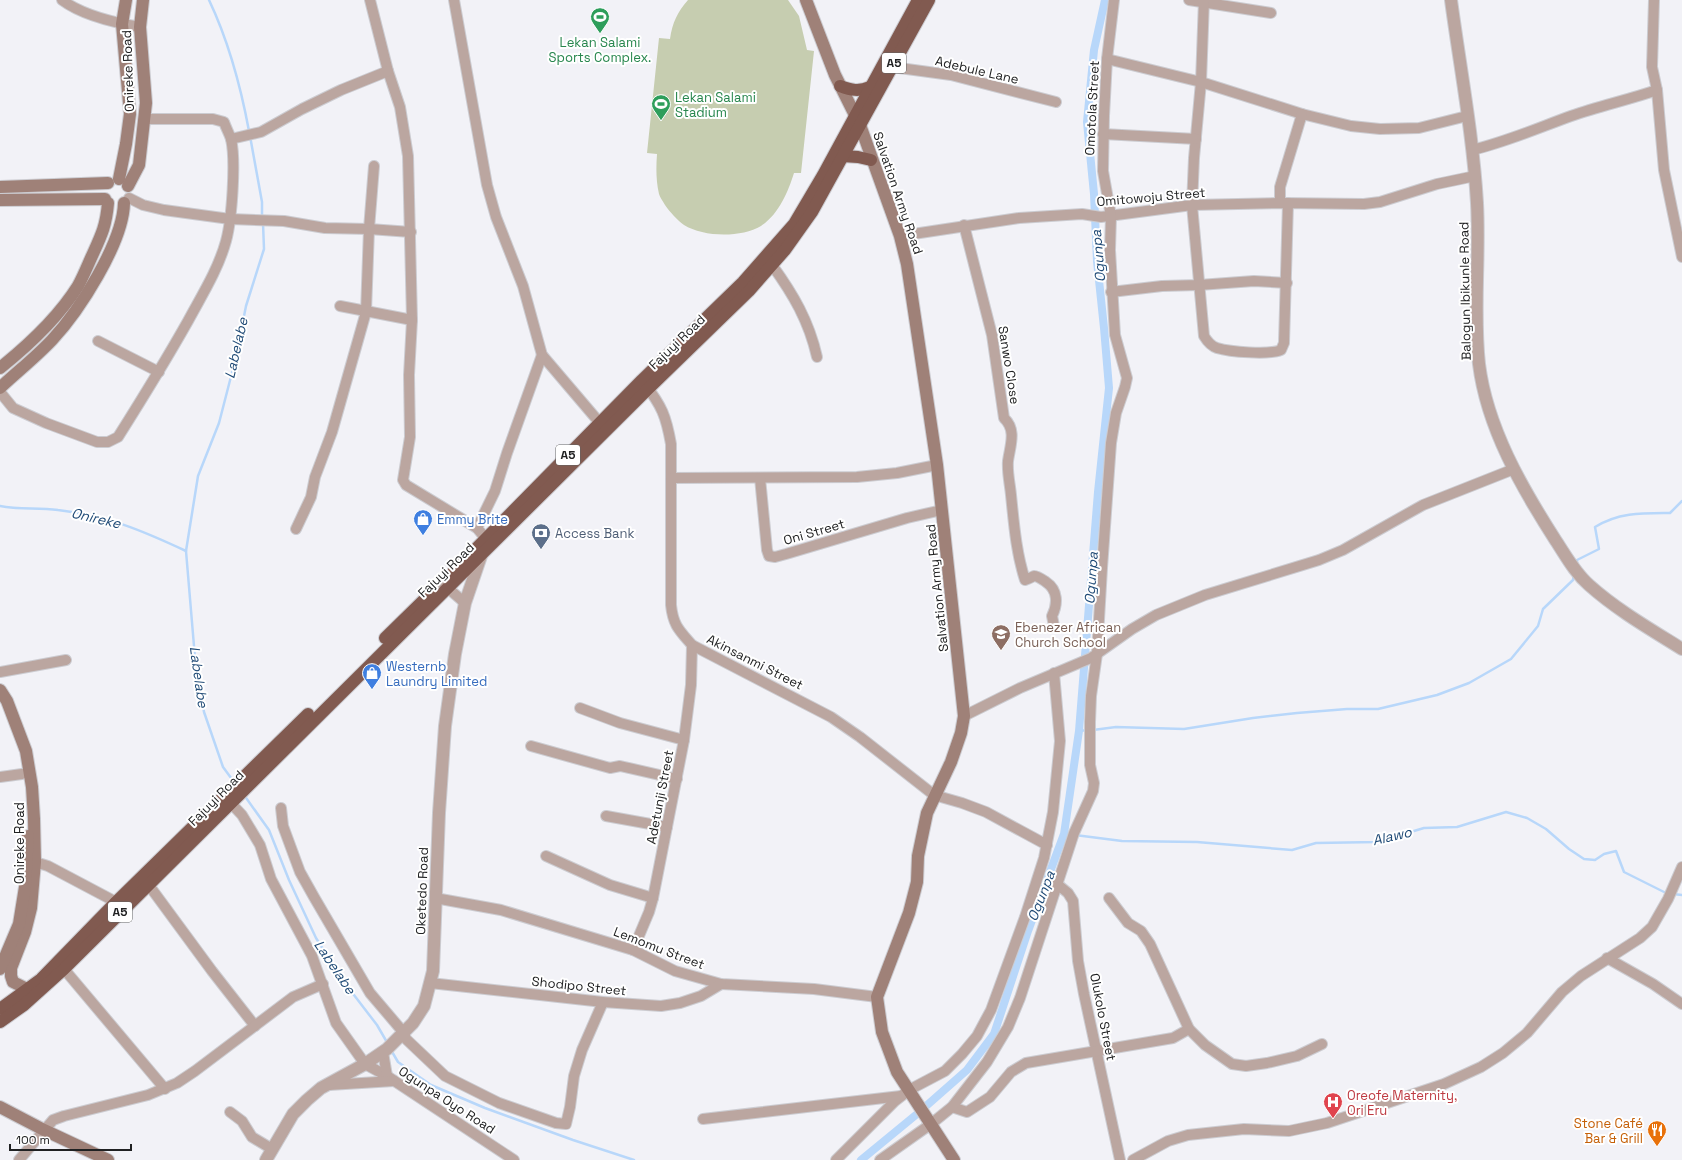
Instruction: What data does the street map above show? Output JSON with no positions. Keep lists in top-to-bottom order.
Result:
{
  "streets": {
    "highway": ["A5", "Fajuyi Road"],
    "main road": ["Onireke Road", "Salvation Army Road"],
    "street": [
      "Adebule Lane",
      "Omotola Street",
      "Omitowoju Street",
      "Balogun Ibikunle Road",
      "Sanwo Close",
      "Oni Street",
      "Akinsanmi Street",
      "Adetunji Street",
      "Oketedo Road",
      "Lemomu Street",
      "Shodipo Street",
      "Olukolo Street",
      "Ogunpa Oyo Road"
    ]
  },
  "crossings": [
    ["Adebule Lane", "Fajuyi Road"],
    ["Onireke Road", "Fajuyi Road"],
    ["Omotola Street", "Salvation Army Road"],
    ["Omotola Street", "Omitowoju Street"],
    ["Omotola Street", "Olukolo Street"],
    ["Salvation Army Road", "Omitowoju Street"],
    ["Salvation Army Road", "Fajuyi Road"],
    ["Salvation Army Road", "Oni Street"],
    ["Salvation Army Road", "Akinsanmi Street"],
    ["Salvation Army Road", "Lemomu Street"],
    ["Omitowoju Street", "Balogun Ibikunle Road"],
    ["Omitowoju Street", "Sanwo Close"],
    ["Fajuyi Road", "Akinsanmi Street"],
    ["Fajuyi Road", "Oketedo Road"],
    ["Akinsanmi Street", "Adetunji Street"],
    ["Adetunji Street", "Lemomu Street"],
    ["Oketedo Road", "Lemomu Street"],
    ["Oketedo Road", "Shodipo Street"],
    ["Oketedo Road", "Ogunpa Oyo Road"],
    ["Lemomu Street", "Shodipo Street"]
  ],
  "water": [
    "Ogunpa",
    "Labelabe",
    "Onireke",
    "Alawo"
  ],
  "places": {
    "sports": ["Lekan Salami Sports Complex.", "Lekan Salami Stadium"],
    "shop": ["Emmy Brite", "Westernb Laundry Limited"],
    "bank": ["Access Bank"],
    "school or university": ["Ebenezer African Church School"],
    "hospital": ["Oreofe Maternity, Ori Eru"],
    "restaurant": ["Stone Café Bar & Grill"]
  },
  "scale_bar": "100 m"
}
